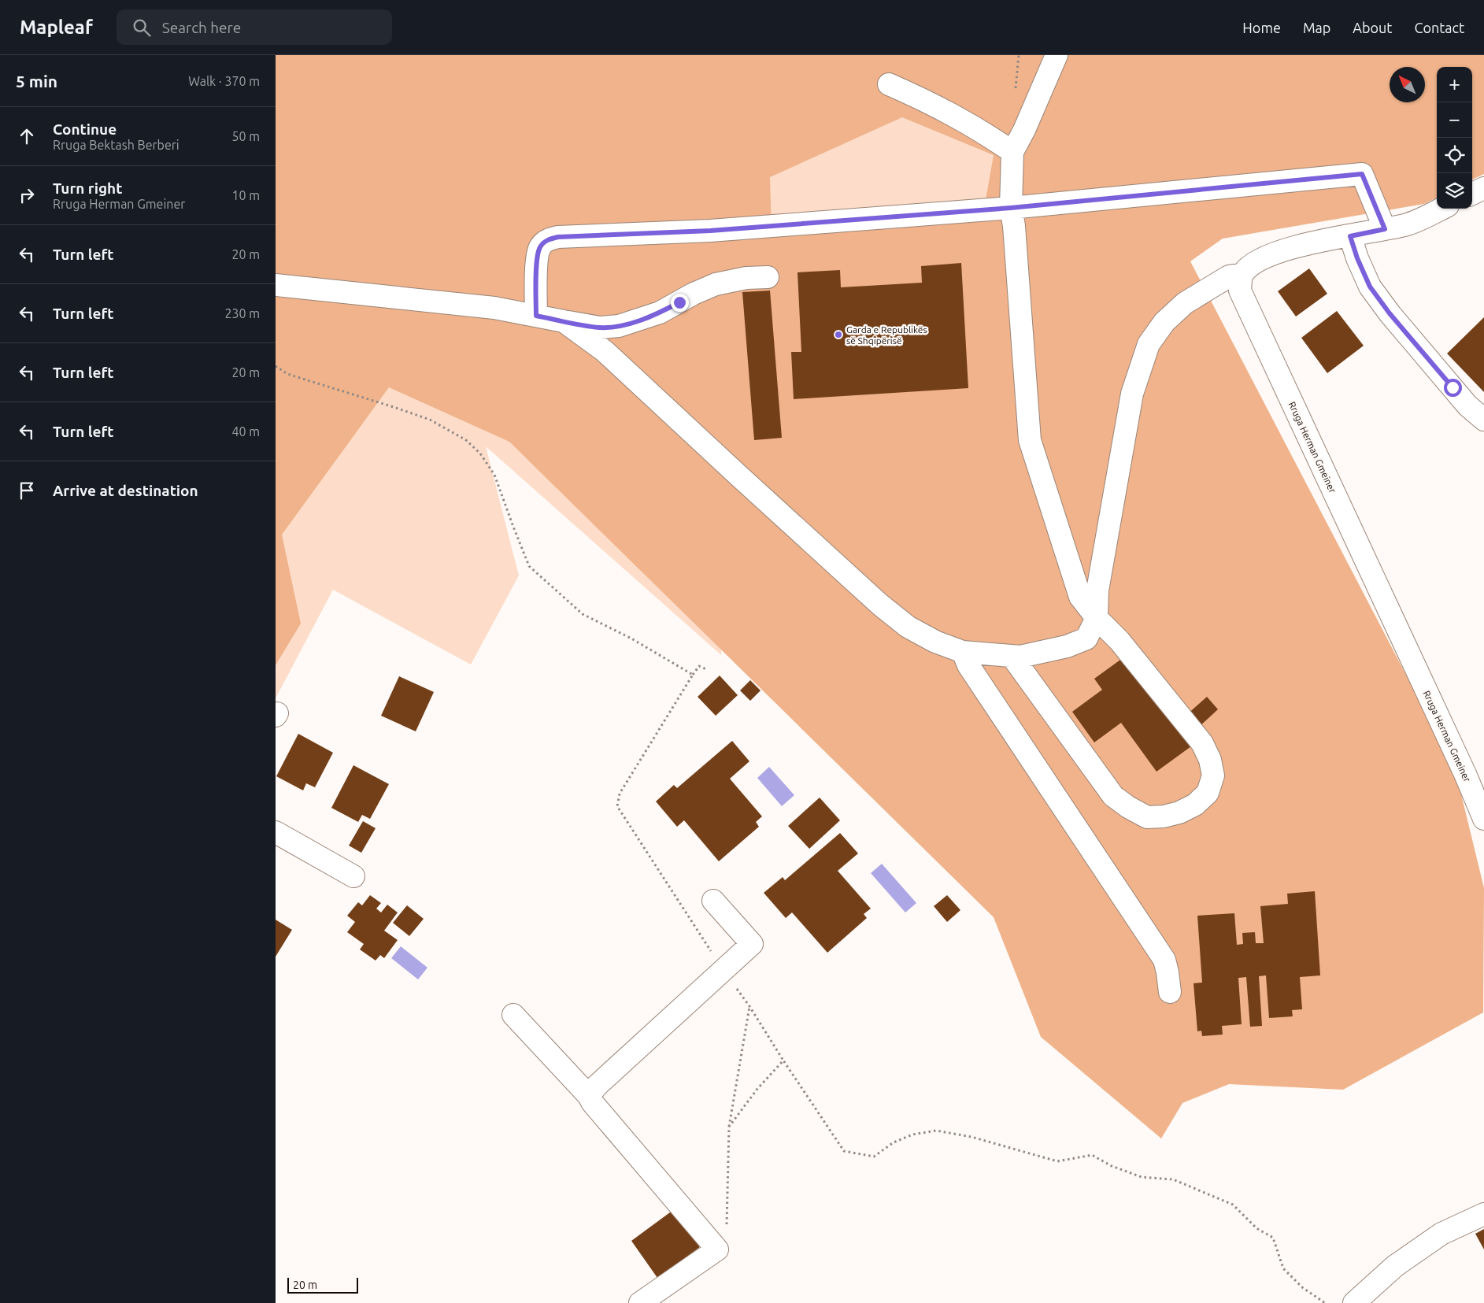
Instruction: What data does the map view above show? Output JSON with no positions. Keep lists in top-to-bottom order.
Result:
{
  "streets": {
    "street": ["Rruga Herman Gmeiner"]
  },
  "places": ["Garda e Republikës së Shqipërisë"],
  "scale_bar": "20 m",
  "north": "top left",
  "page": {
    "header": "Mapleaf",
    "search": "Search here",
    "nav": [
      "Home",
      "Map",
      "About",
      "Contact"
    ],
    "heading": ["5 min", "Walk · 370 m"],
    "map_buttons": ["+", "−"],
    "list": [
      ["Continue", "Rruga Bektash Berberi", "50 m"],
      ["Turn right", "Rruga Herman Gmeiner", "10 m"],
      ["Turn left", "20 m"],
      ["Turn left", "230 m"],
      ["Turn left", "20 m"],
      ["Turn left", "40 m"],
      "Arrive at destination"
    ],
    "scale": "20 m"
  }
}
